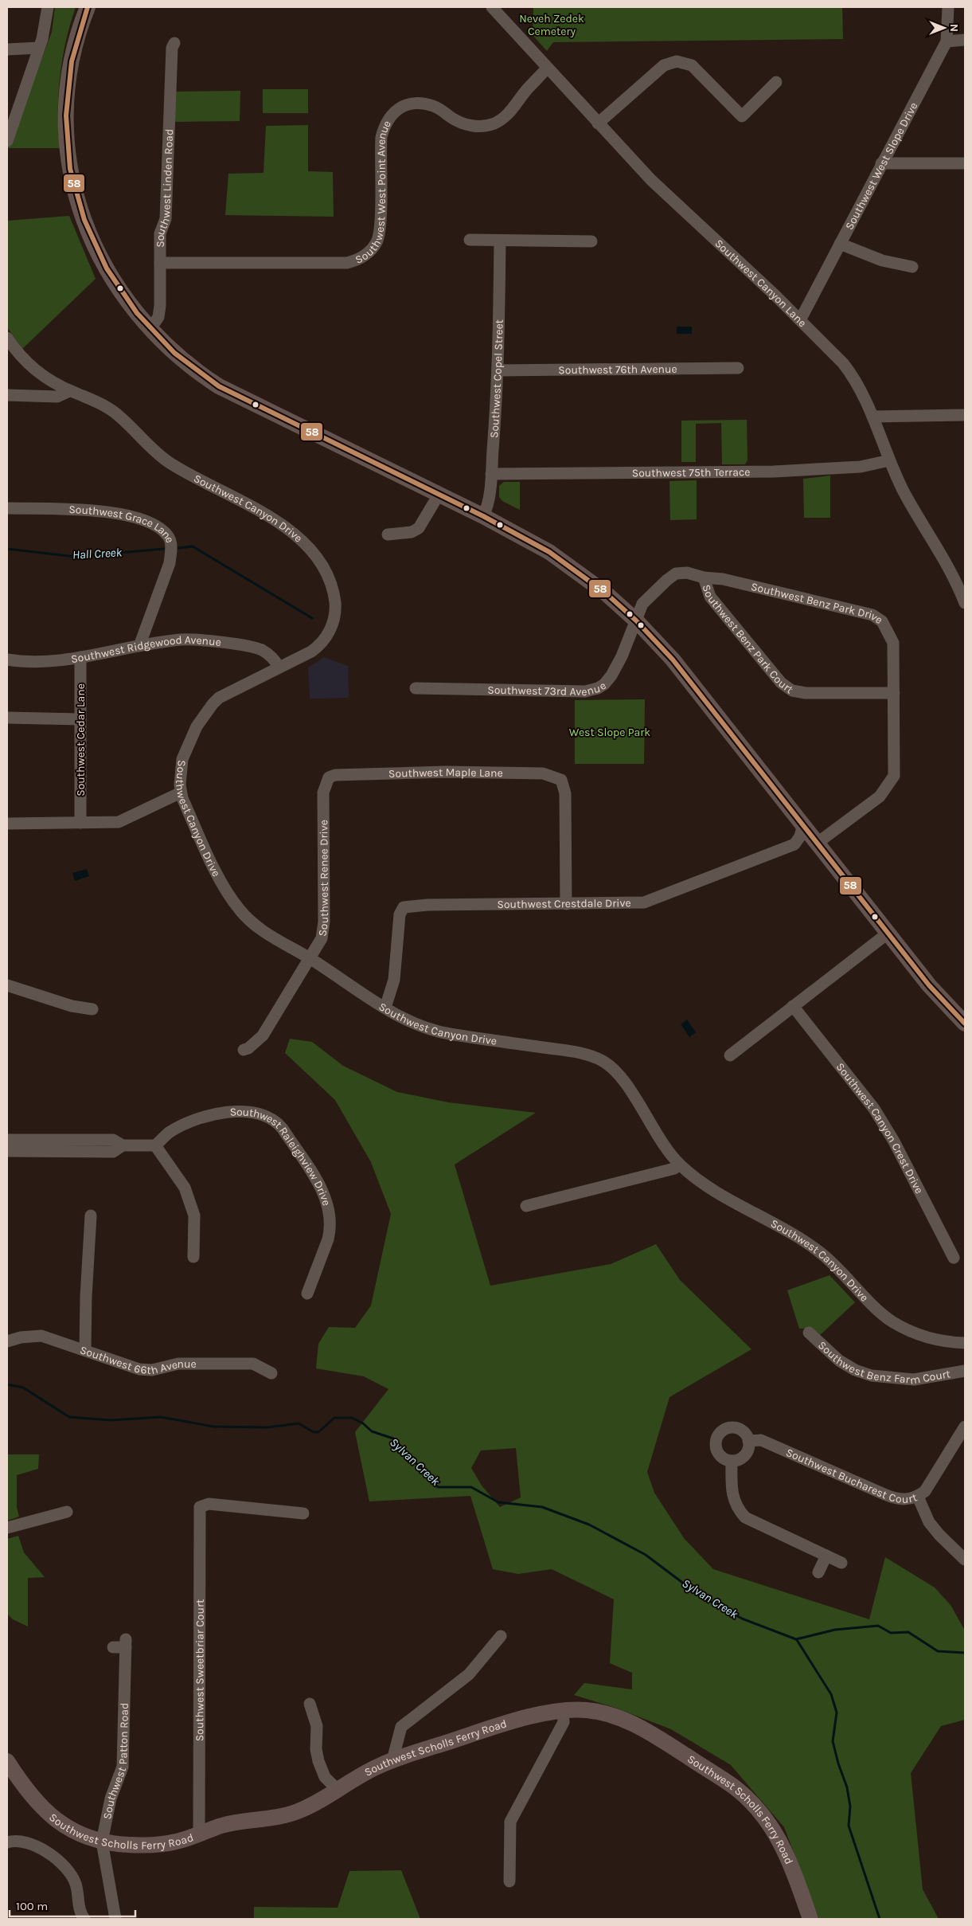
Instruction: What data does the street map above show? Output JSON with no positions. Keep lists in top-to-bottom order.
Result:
{
  "streets": {
    "main road": ["Southwest Scholls Ferry Road"],
    "street": [
      "Southwest West Slope Drive",
      "Southwest Linden Road",
      "Southwest West Point Avenue",
      "Southwest Canyon Lane",
      "Southwest 76th Avenue",
      "Southwest Copel Street",
      "Southwest 75th Terrace",
      "Southwest Canyon Drive",
      "Southwest Grace Lane",
      "Southwest Benz Park Drive",
      "Southwest Benz Park Court",
      "Southwest Ridgewood Avenue",
      "Southwest 73rd Avenue",
      "Southwest Cedar Lane",
      "Southwest Maple Lane",
      "Southwest Renee Drive",
      "Southwest Crestdale Drive",
      "Southwest Canyon Crest Drive",
      "Southwest Raleighview Drive",
      "Southwest 66th Avenue",
      "Southwest Benz Farm Court",
      "Southwest Bucharest Court",
      "Southwest Sweetbriar Court",
      "Southwest Patton Road"
    ]
  },
  "crossings": [
    ["Southwest West Slope Drive", "Southwest Canyon Lane"],
    ["Southwest Linden Road", "Southwest West Point Avenue"],
    ["Southwest West Point Avenue", "Southwest Canyon Lane"],
    ["Southwest Canyon Lane", "Southwest 75th Terrace"],
    ["Southwest 76th Avenue", "Southwest Copel Street"],
    ["Southwest Copel Street", "Southwest 75th Terrace"],
    ["Southwest Canyon Drive", "Southwest Ridgewood Avenue"],
    ["Southwest Canyon Drive", "Southwest Renee Drive"],
    ["Southwest Canyon Drive", "Southwest Crestdale Drive"],
    ["Southwest Grace Lane", "Southwest Ridgewood Avenue"],
    ["Southwest Benz Park Drive", "Southwest Benz Park Court"],
    ["Southwest Benz Park Drive", "Southwest 73rd Avenue"],
    ["Southwest Ridgewood Avenue", "Southwest Cedar Lane"],
    ["Southwest Maple Lane", "Southwest Renee Drive"],
    ["Southwest Maple Lane", "Southwest Crestdale Drive"],
    ["Southwest Sweetbriar Court", "Southwest Scholls Ferry Road"],
    ["Southwest Scholls Ferry Road", "Southwest Patton Road"]
  ],
  "water": ["Hall Creek", "Sylvan Creek"],
  "parks": ["Neveh Zedek Cemetery", "West Slope Park"],
  "lines": ["transit line 58"],
  "scale_bar": "100 m",
  "north": "right"
}
